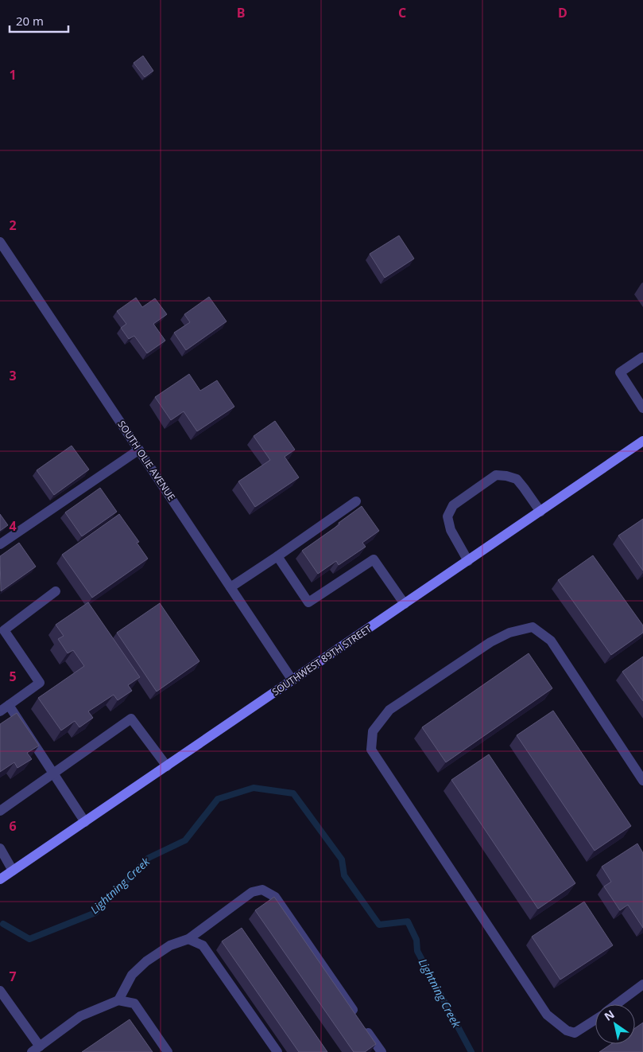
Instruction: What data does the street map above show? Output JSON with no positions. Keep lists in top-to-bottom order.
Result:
{
  "streets": {
    "main road": ["SOUTHWEST 89TH STREET"],
    "street": ["SOUTH OLIE AVENUE"]
  },
  "crossings": [
    ["SOUTH OLIE AVENUE", "SOUTHWEST 89TH STREET"]
  ],
  "water": ["Lightning Creek"],
  "scale_bar": "20 m",
  "north": "top left",
  "grid": {
    "columns": ["B", "C", "D"],
    "rows": [
      "1",
      "2",
      "3",
      "4",
      "5",
      "6",
      "7"
    ]
  }
}
